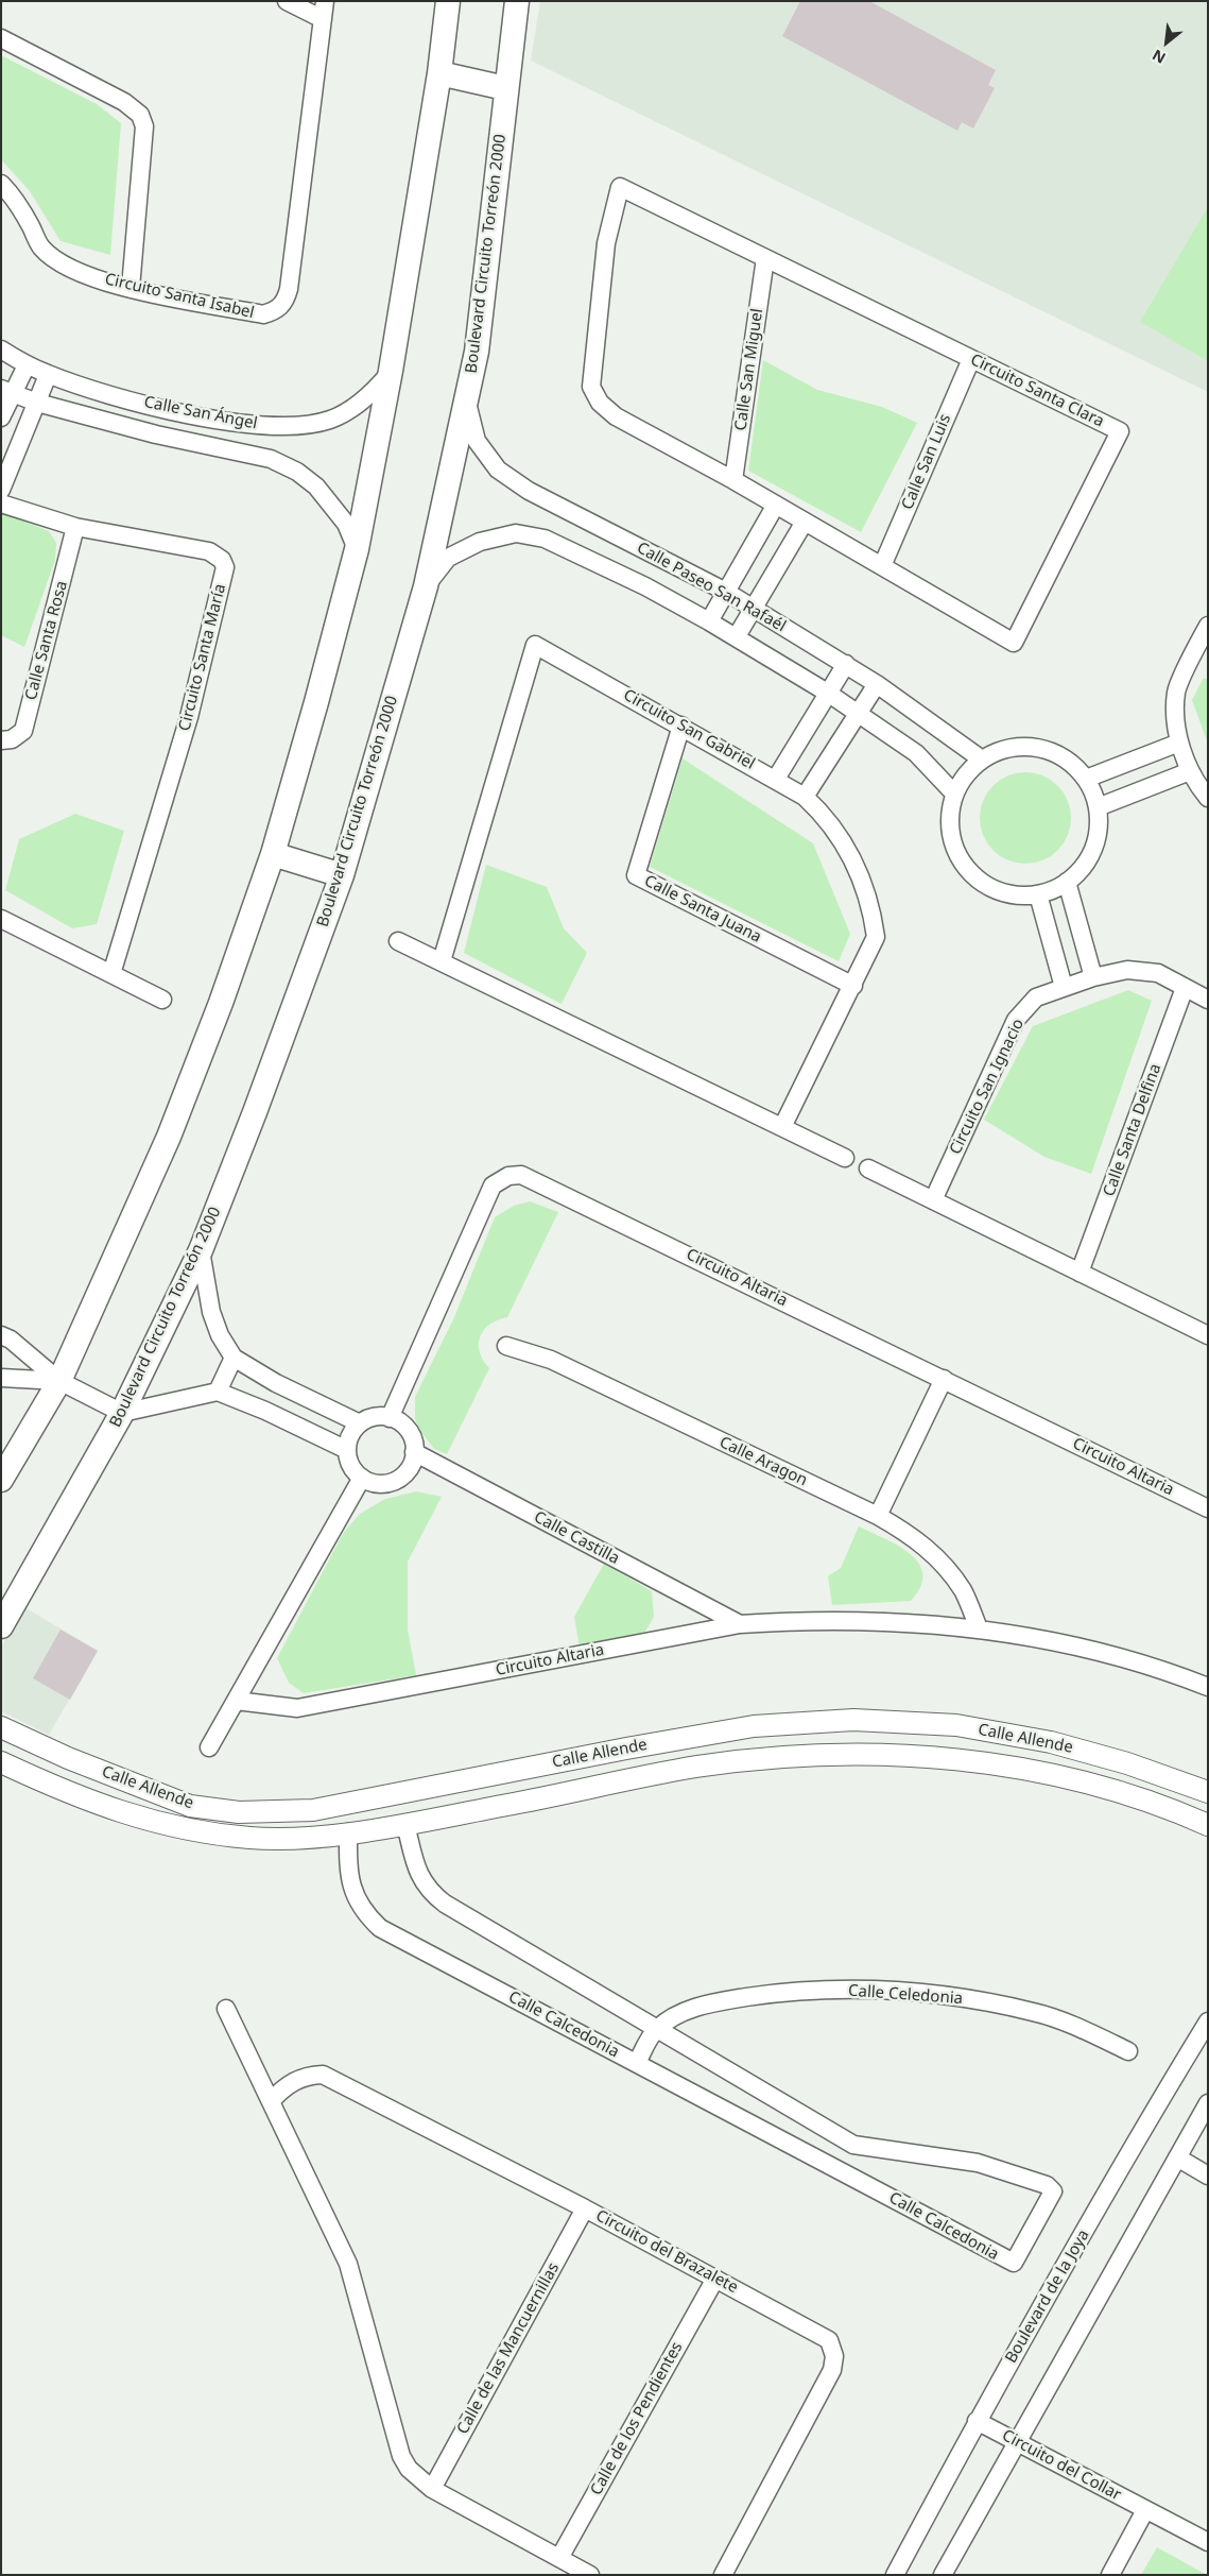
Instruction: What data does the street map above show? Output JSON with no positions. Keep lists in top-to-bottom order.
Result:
{
  "streets": {
    "main road": ["Boulevard Circuito Torreón 2000"],
    "street": [
      "Circuito Santa Isabel",
      "Calle San Miguel",
      "Circuito Santa Clara",
      "Calle San Ángel",
      "Calle San Luis",
      "Calle Paseo San Rafaél",
      "Calle Santa Rosa",
      "Circuito Santa María",
      "Circuito San Gabriel",
      "Calle Santa Juana",
      "Circuito San Ignacio",
      "Calle Santa Delfina",
      "Circuito Altaria",
      "Calle Aragon",
      "Calle Castilla",
      "Calle Allende",
      "Calle Celedonia",
      "Calle Calcedonia",
      "Circuito del Brazalete",
      "Boulevard de la Joya",
      "Calle de las Mancuernillas",
      "Calle de los Pendientes",
      "Circuito del Collar"
    ]
  },
  "crossings": [
    ["Boulevard Circuito Torreón 2000", "Calle Paseo San Rafaél"],
    ["Calle San Miguel", "Circuito Santa Clara"],
    ["Circuito Santa Clara", "Calle San Luis"],
    ["Calle Santa Rosa", "Circuito Santa María"],
    ["Circuito San Gabriel", "Calle Santa Juana"],
    ["Circuito San Ignacio", "Calle Santa Delfina"],
    ["Circuito Altaria", "Calle Aragon"],
    ["Circuito Altaria", "Calle Castilla"],
    ["Calle Allende", "Calle Calcedonia"],
    ["Calle Celedonia", "Calle Calcedonia"],
    ["Circuito del Brazalete", "Calle de las Mancuernillas"],
    ["Circuito del Brazalete", "Calle de los Pendientes"],
    ["Boulevard de la Joya", "Circuito del Collar"]
  ],
  "north": "bottom left"
}
